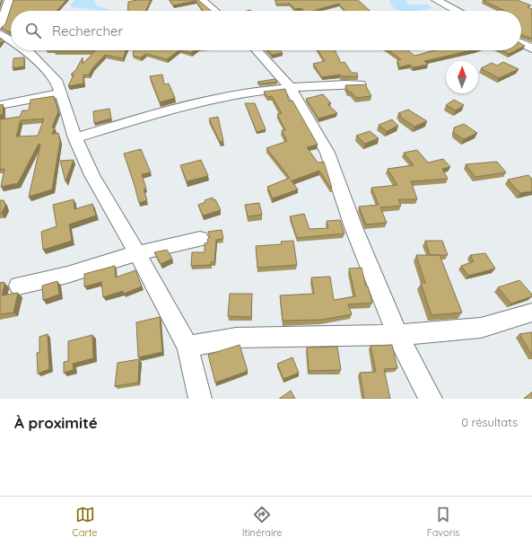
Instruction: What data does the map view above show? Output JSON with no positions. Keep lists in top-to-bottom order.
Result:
{
  "north": "top",
  "page": {
    "search": "Rechercher",
    "heading": ["À proximité", "0 résultats"],
    "nav": ["Carte", "Itinéraire", "Favoris"]
  }
}
